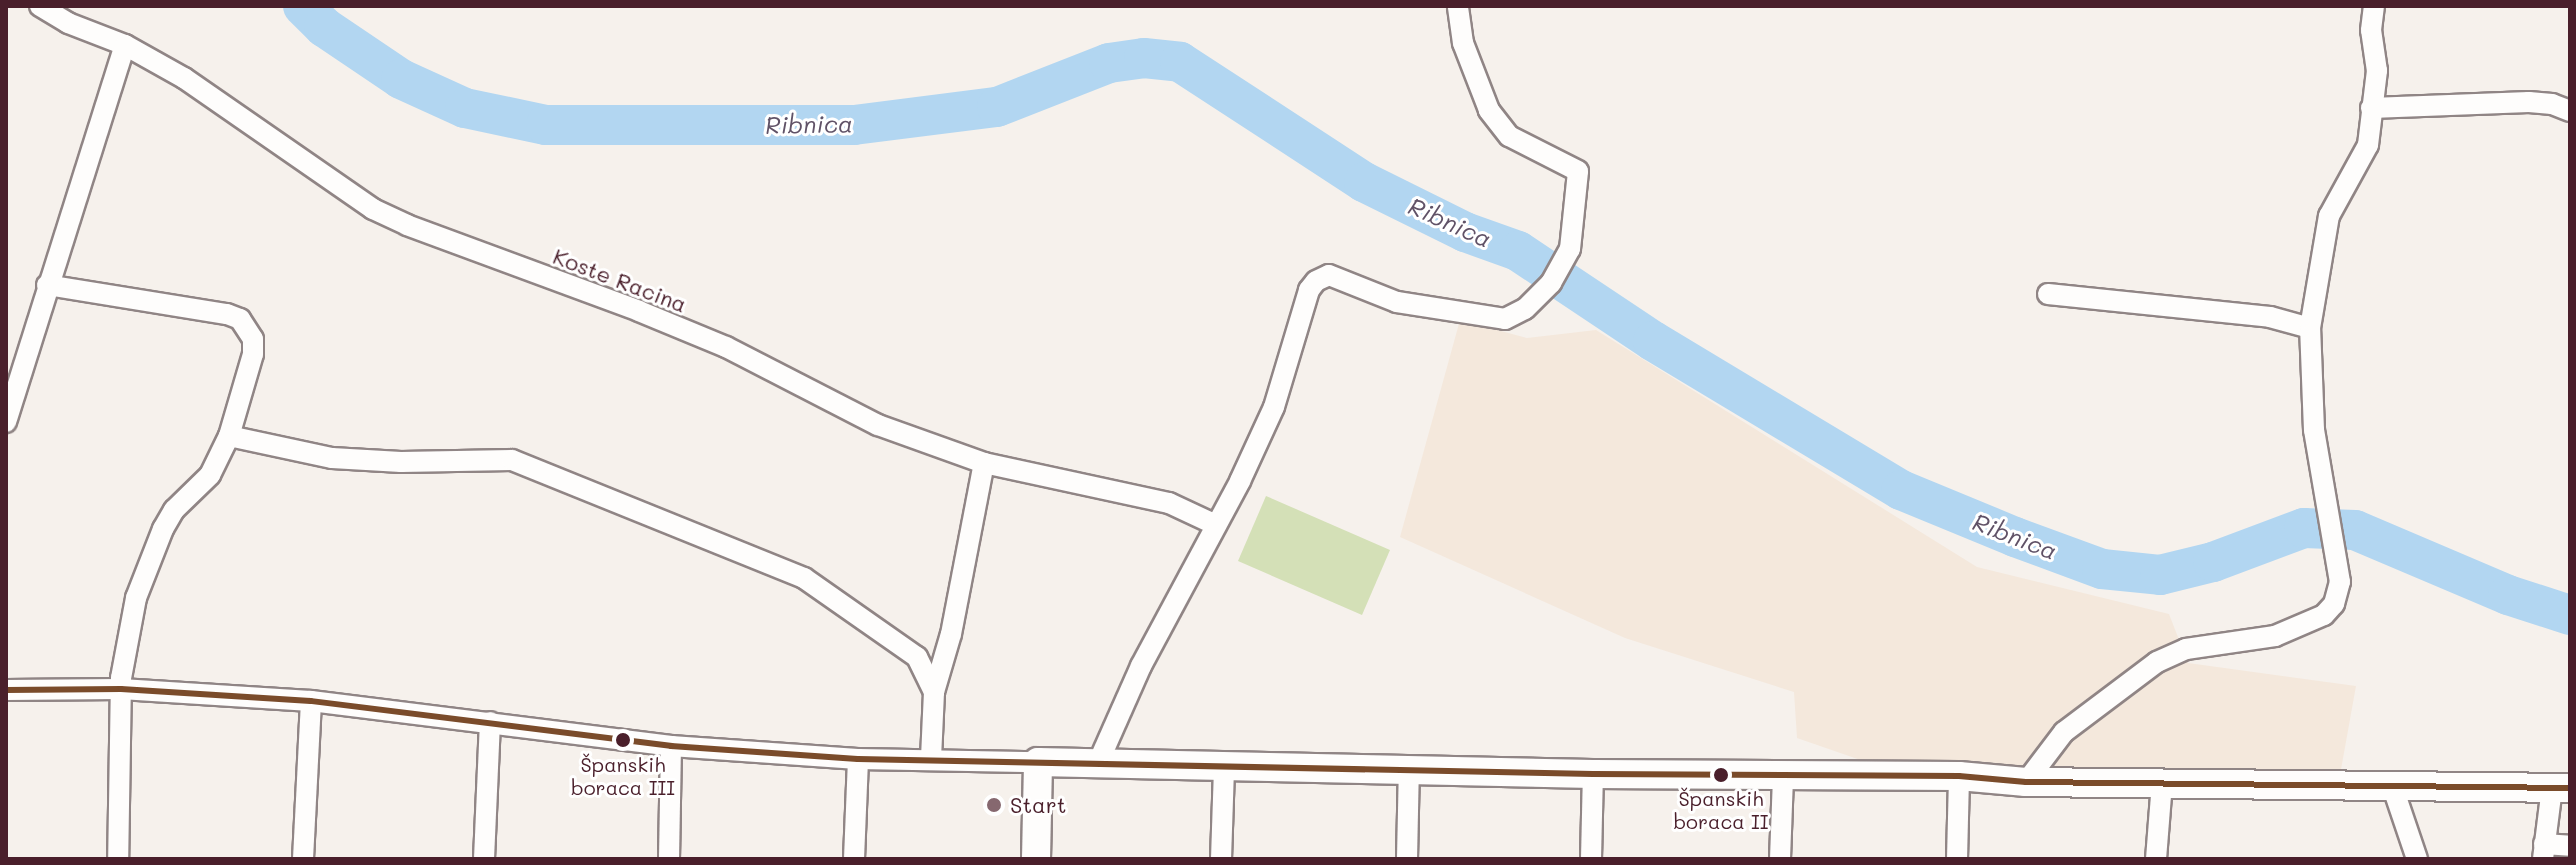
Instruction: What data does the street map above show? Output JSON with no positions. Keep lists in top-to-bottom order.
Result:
{
  "streets": {
    "street": ["Koste Racina"]
  },
  "water": ["Ribnica"],
  "places": ["Španskih boraca III", "Španskih boraca II", "Start"]
}
